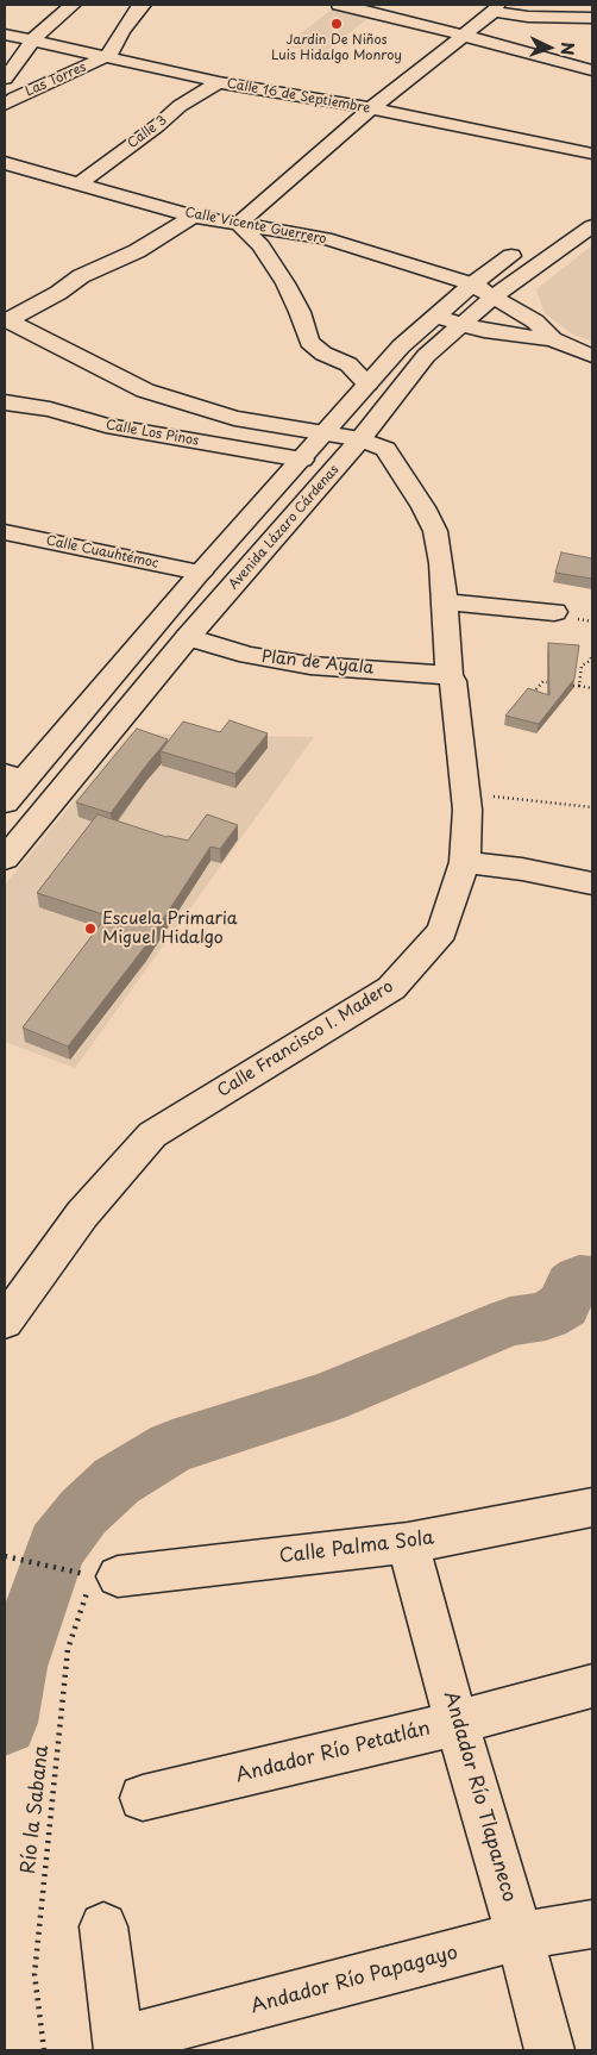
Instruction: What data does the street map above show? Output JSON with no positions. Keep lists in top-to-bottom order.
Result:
{
  "streets": {
    "street": [
      "Las Torres",
      "Calle 16 de Septiembre",
      "Calle 3",
      "Calle Vicente Guerrero",
      "Calle Los Pinos",
      "Avenida Lázaro Cárdenas",
      "Calle Cuauhtémoc",
      "Plan de Ayala",
      "Calle Francisco I. Madero",
      "Calle Palma Sola",
      "Andador Río Petatlán",
      "Andador Río Tlapaneco",
      "Andador Río Papagayo"
    ],
    "path": ["Río la Sabana"]
  },
  "crossings": [
    ["Las Torres", "Calle 16 de Septiembre"],
    ["Calle 16 de Septiembre", "Calle 3"],
    ["Calle 3", "Calle Vicente Guerrero"],
    ["Calle Vicente Guerrero", "Avenida Lázaro Cárdenas"],
    ["Calle Los Pinos", "Avenida Lázaro Cárdenas"],
    ["Avenida Lázaro Cárdenas", "Calle Cuauhtémoc"],
    ["Avenida Lázaro Cárdenas", "Plan de Ayala"],
    ["Avenida Lázaro Cárdenas", "Calle Francisco I. Madero"],
    ["Plan de Ayala", "Calle Francisco I. Madero"],
    ["Calle Palma Sola", "Andador Río Tlapaneco"],
    ["Calle Palma Sola", "Río la Sabana"],
    ["Andador Río Petatlán", "Andador Río Tlapaneco"],
    ["Andador Río Tlapaneco", "Andador Río Papagayo"]
  ],
  "places": ["Jardin De Niños Luis Hidalgo Monroy", "Escuela Primaria Miguel Hidalgo"],
  "north": "right"
}
